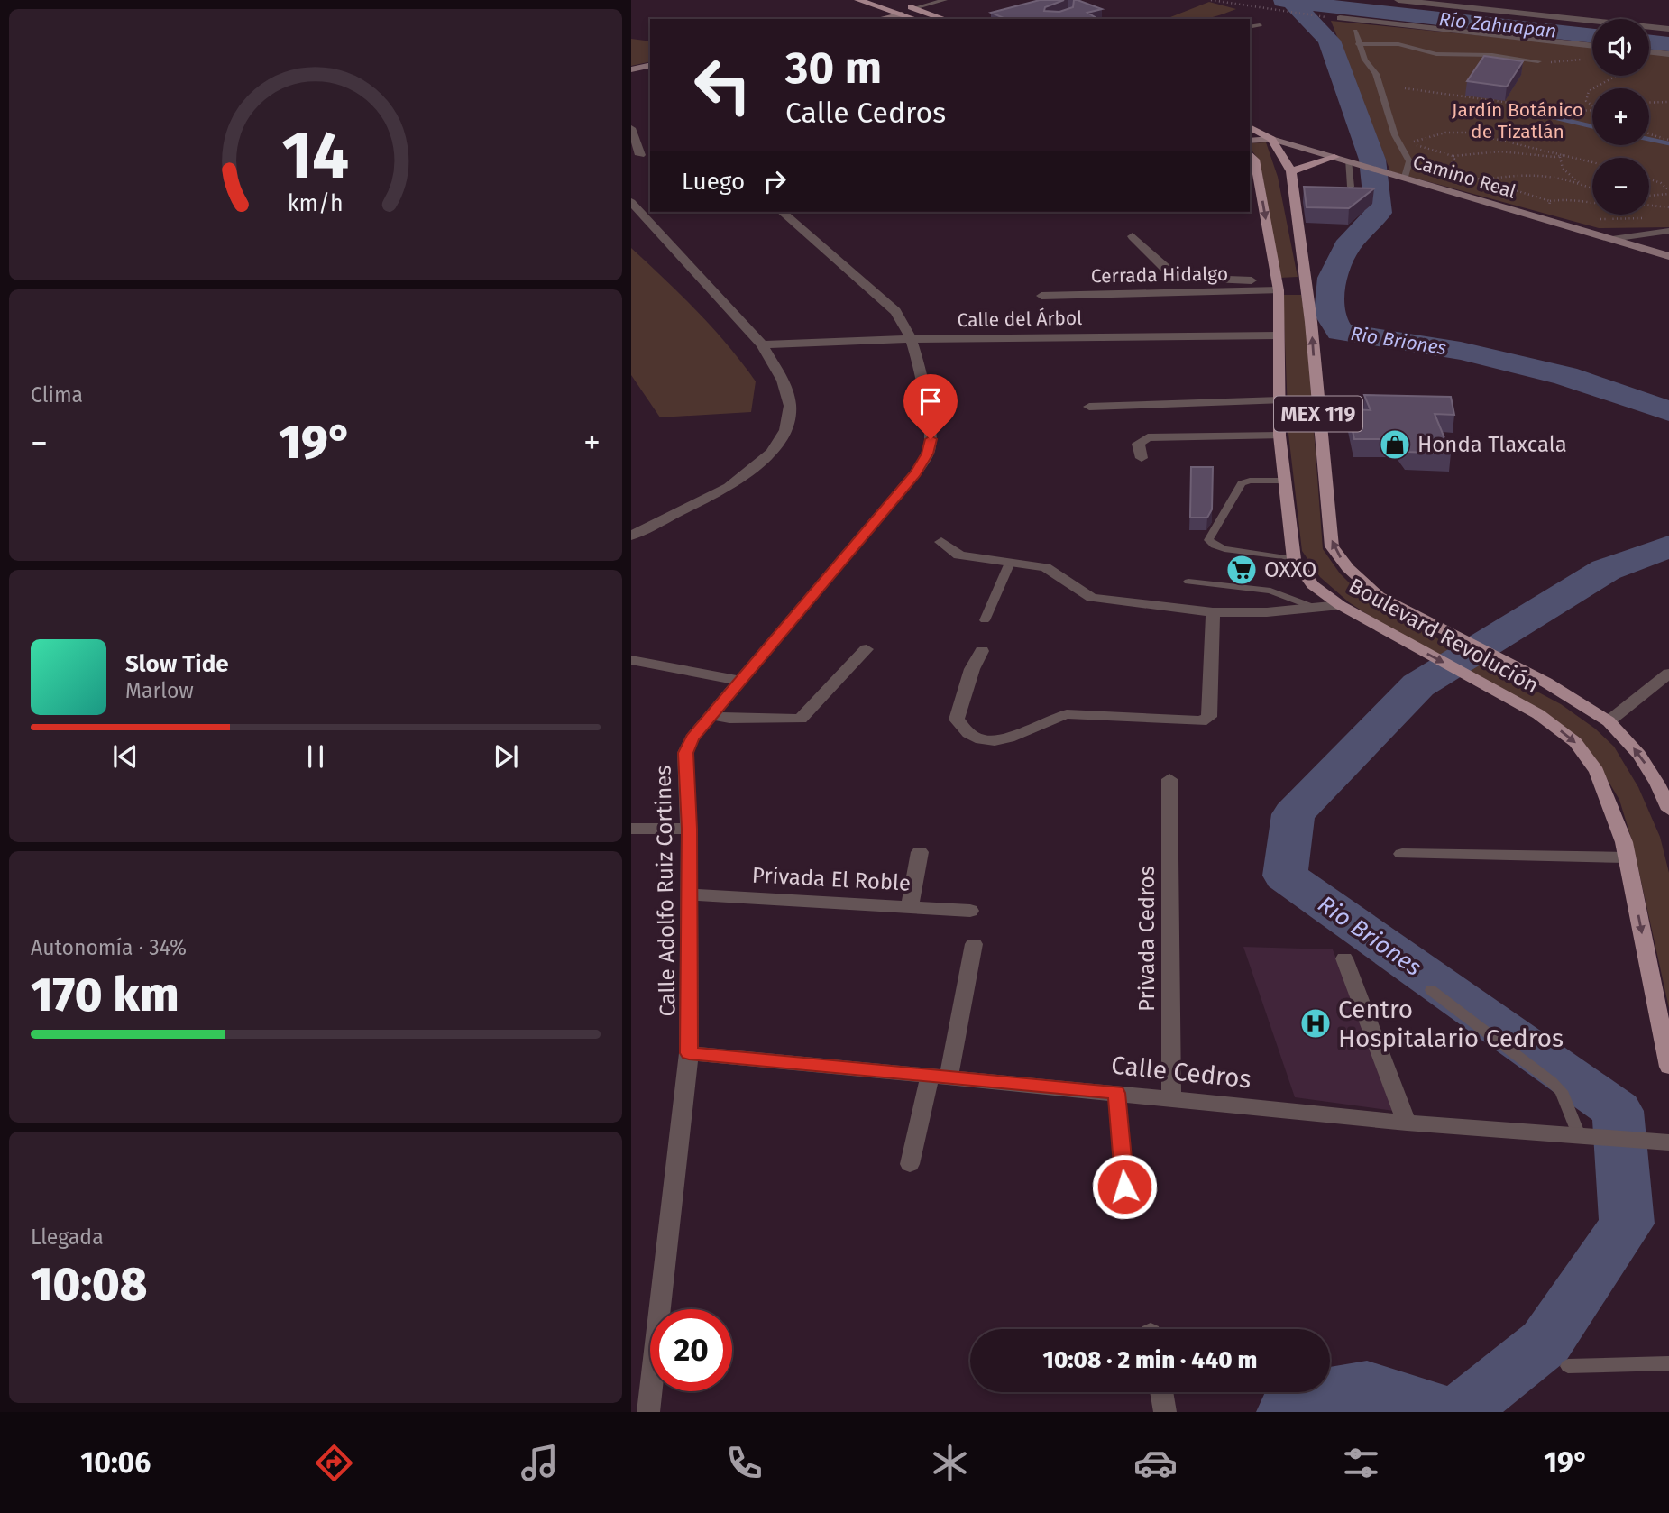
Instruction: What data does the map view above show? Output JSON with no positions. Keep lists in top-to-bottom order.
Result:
{
  "streets": {
    "main road": ["Camino Real", "MEX 119", "Boulevard Revolución"],
    "street": [
      "Cerrada Hidalgo",
      "Calle del Árbol",
      "Privada El Roble",
      "Calle Adolfo Ruiz Cortines",
      "Privada Cedros",
      "Calle Cedros"
    ]
  },
  "crossings": [
    ["Camino Real", "Boulevard Revolución"],
    ["Cerrada Hidalgo", "Boulevard Revolución"],
    ["Calle del Árbol", "Boulevard Revolución"],
    ["Calle del Árbol", "Calle Adolfo Ruiz Cortines"],
    ["Privada El Roble", "Calle Adolfo Ruiz Cortines"],
    ["Calle Adolfo Ruiz Cortines", "Calle Cedros"],
    ["Privada Cedros", "Calle Cedros"]
  ],
  "water": ["Río Zahuapan", "Rio Briones"],
  "parks": ["Jardín Botánico de Tizatlán"],
  "places": {
    "shop": ["Honda Tlaxcala"],
    "supermarket": ["OXXO"],
    "hospital": ["Centro Hospitalario Cedros"]
  },
  "page": {
    "map_buttons": ["+", "−"],
    "turn": ["30 m", "Calle Cedros"],
    "then": "Luego",
    "tile": [
      "Clima",
      ["Autonomía · 34%", "170 km"],
      ["Llegada", "10:08"]
    ],
    "heat": ["−", "19°", "+"],
    "song": ["Slow Tide", "Marlow"],
    "limit": "20",
    "trip": "10:08 · 2 min · 440 m",
    "tabs": ["10:06", "19°"],
    "gauge": ["14", "km/h"]
  }
}
